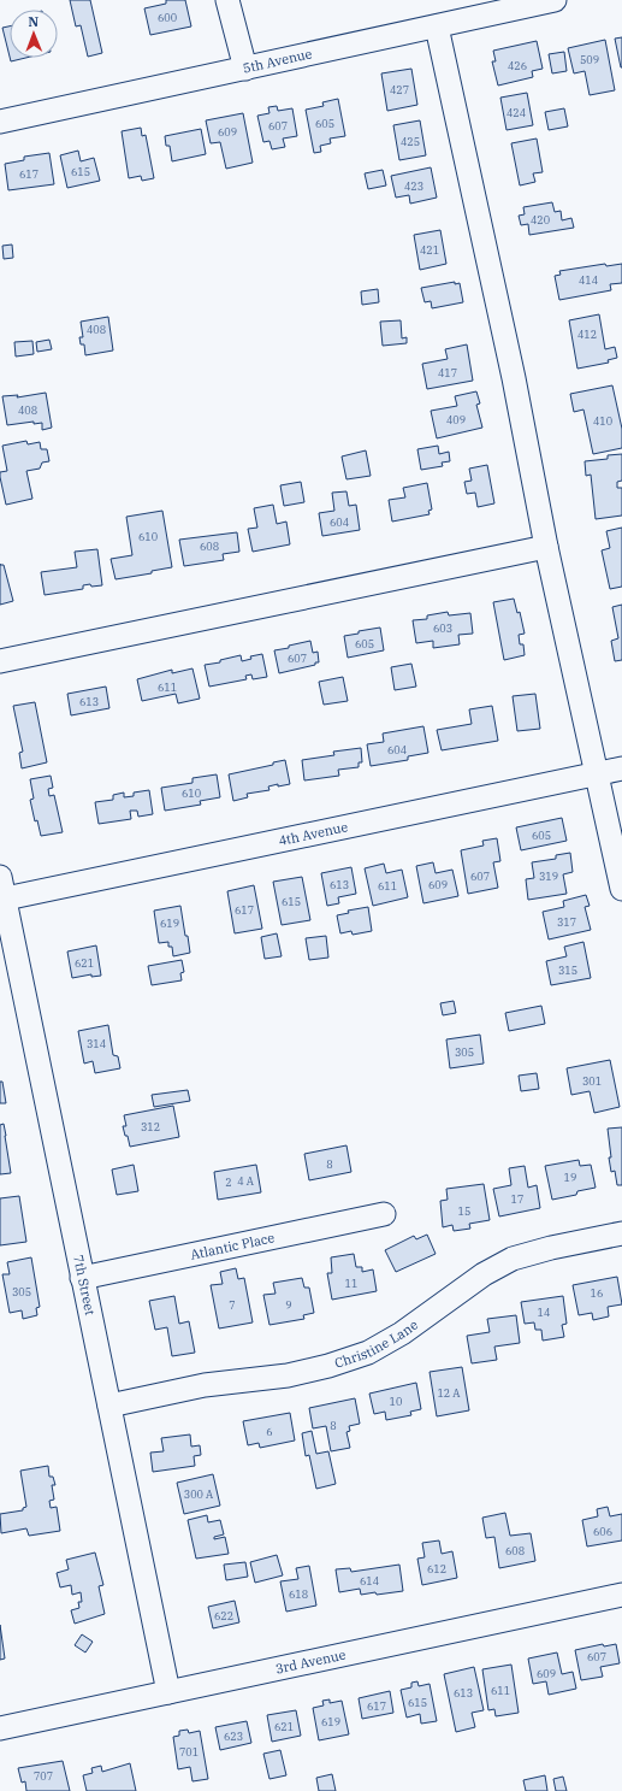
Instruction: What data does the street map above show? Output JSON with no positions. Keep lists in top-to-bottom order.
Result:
{
  "streets": {
    "street": [
      "5th Avenue",
      "4th Avenue",
      "Atlantic Place",
      "7th Street",
      "Christine Lane",
      "3rd Avenue"
    ]
  },
  "crossings": [
    ["4th Avenue", "7th Street"],
    ["Atlantic Place", "7th Street"],
    ["7th Street", "Christine Lane"],
    ["7th Street", "3rd Avenue"]
  ],
  "house_numbers": [
    "600",
    "509",
    "426",
    "427",
    "424",
    "605",
    "607",
    "609",
    "425",
    "615",
    "617",
    "423",
    "420",
    "421",
    "414",
    "408",
    "412",
    "417",
    "408",
    "409",
    "410",
    "604",
    "610",
    "608",
    "603",
    "605",
    "607",
    "611",
    "613",
    "604",
    "610",
    "605",
    "607",
    "319",
    "613",
    "609",
    "611",
    "615",
    "617",
    "317",
    "619",
    "621",
    "315",
    "314",
    "305",
    "301",
    "312",
    "8",
    "19",
    "4 A",
    "2",
    "17",
    "15",
    "11",
    "305",
    "16",
    "7",
    "9",
    "14",
    "12 A",
    "10",
    "8",
    "6",
    "300 A",
    "606",
    "608",
    "612",
    "614",
    "618",
    "622",
    "607",
    "609",
    "611",
    "613",
    "615",
    "617",
    "619",
    "621",
    "623",
    "701",
    "707"
  ],
  "north": "top"
}
